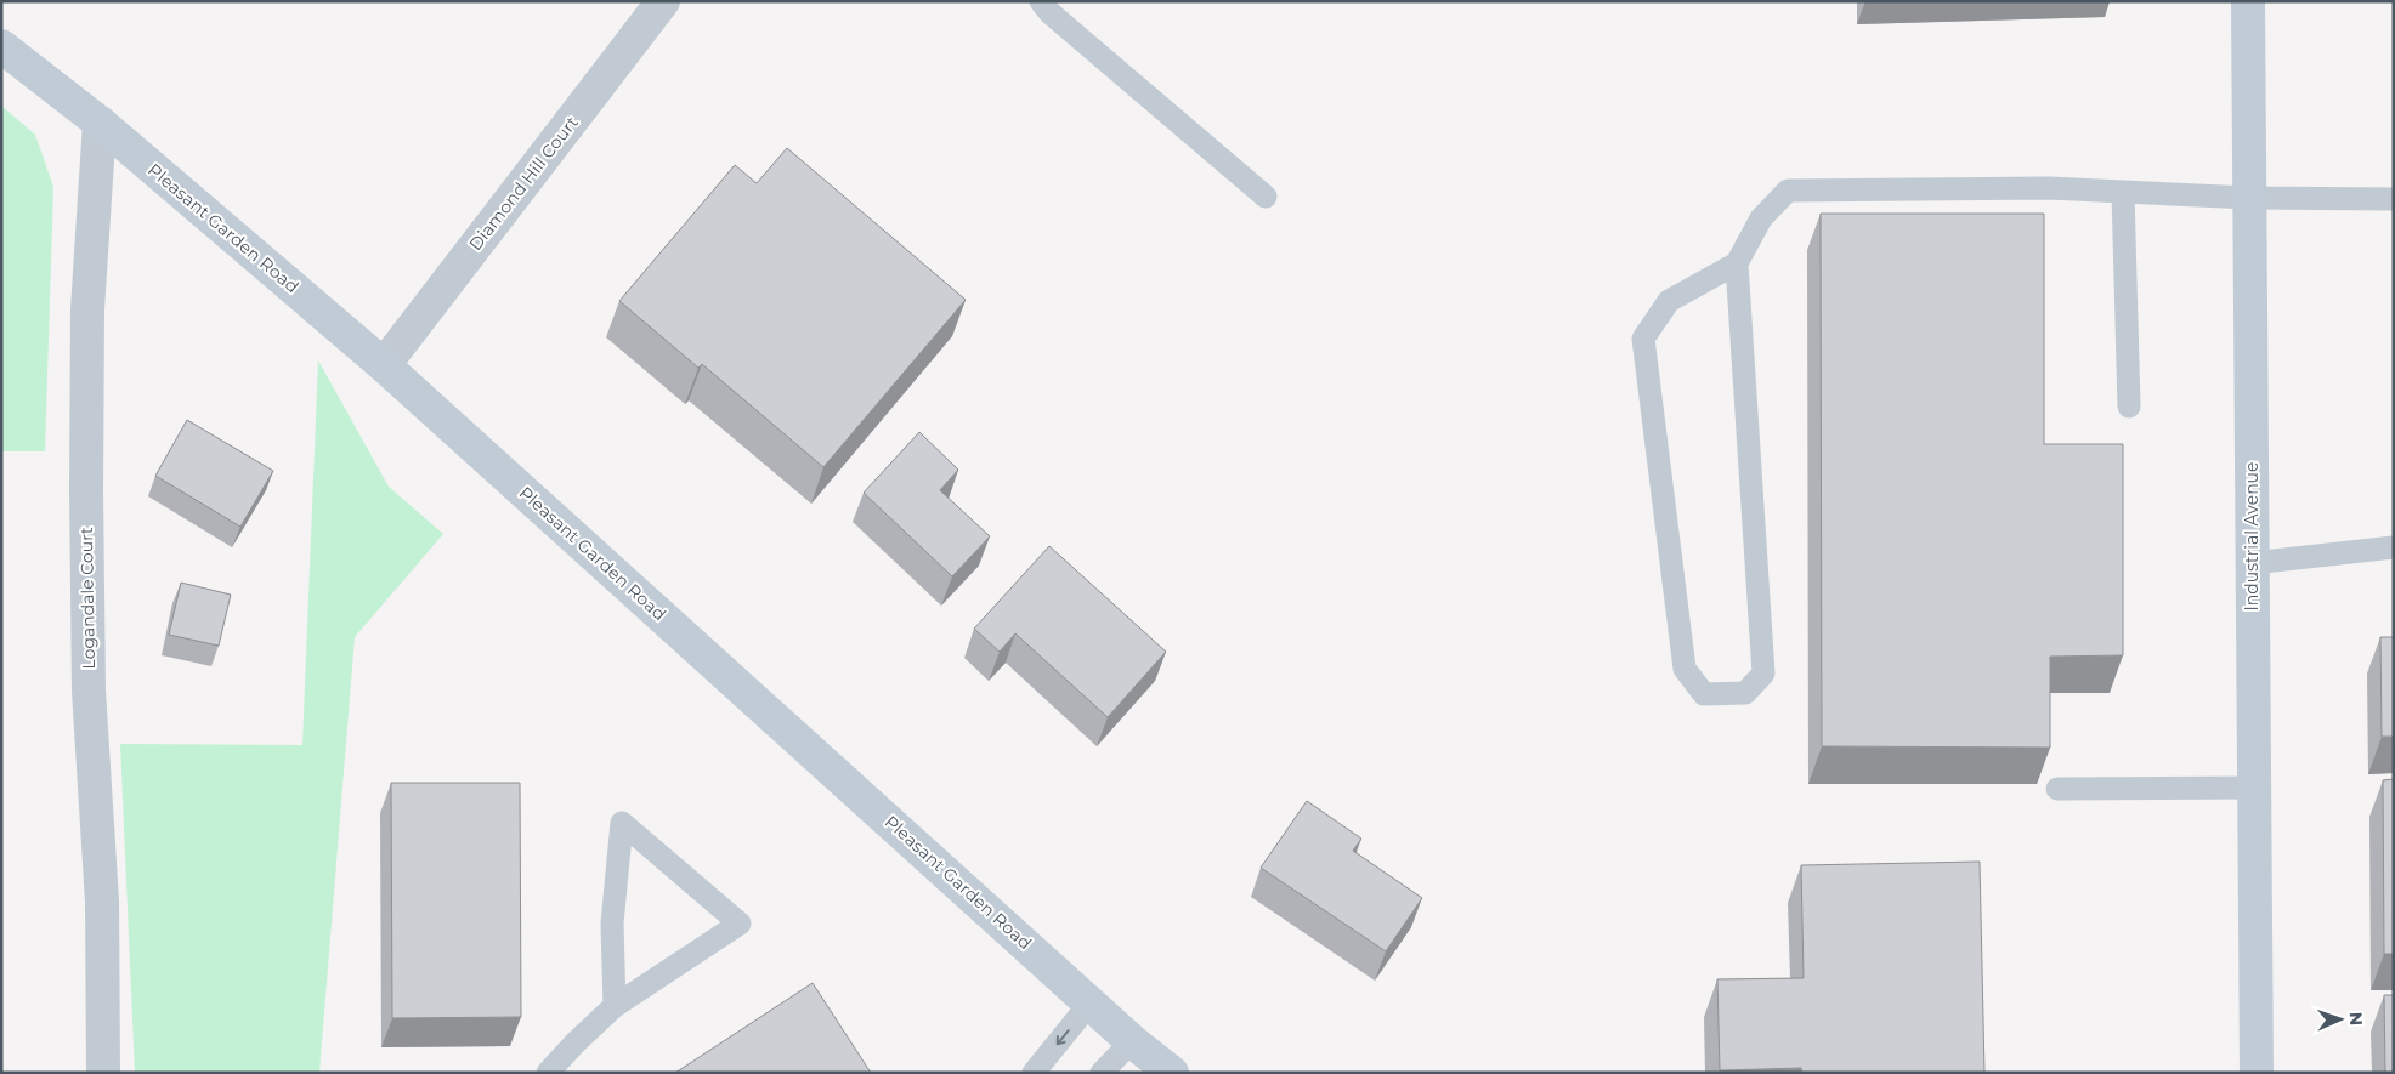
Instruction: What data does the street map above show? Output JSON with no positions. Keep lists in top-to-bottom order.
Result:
{
  "streets": {
    "main road": ["Pleasant Garden Road", "Industrial Avenue"],
    "street": ["Diamond Hill Court", "Logandale Court"]
  },
  "crossings": [
    ["Diamond Hill Court", "Pleasant Garden Road"],
    ["Pleasant Garden Road", "Logandale Court"]
  ],
  "north": "right"
}
